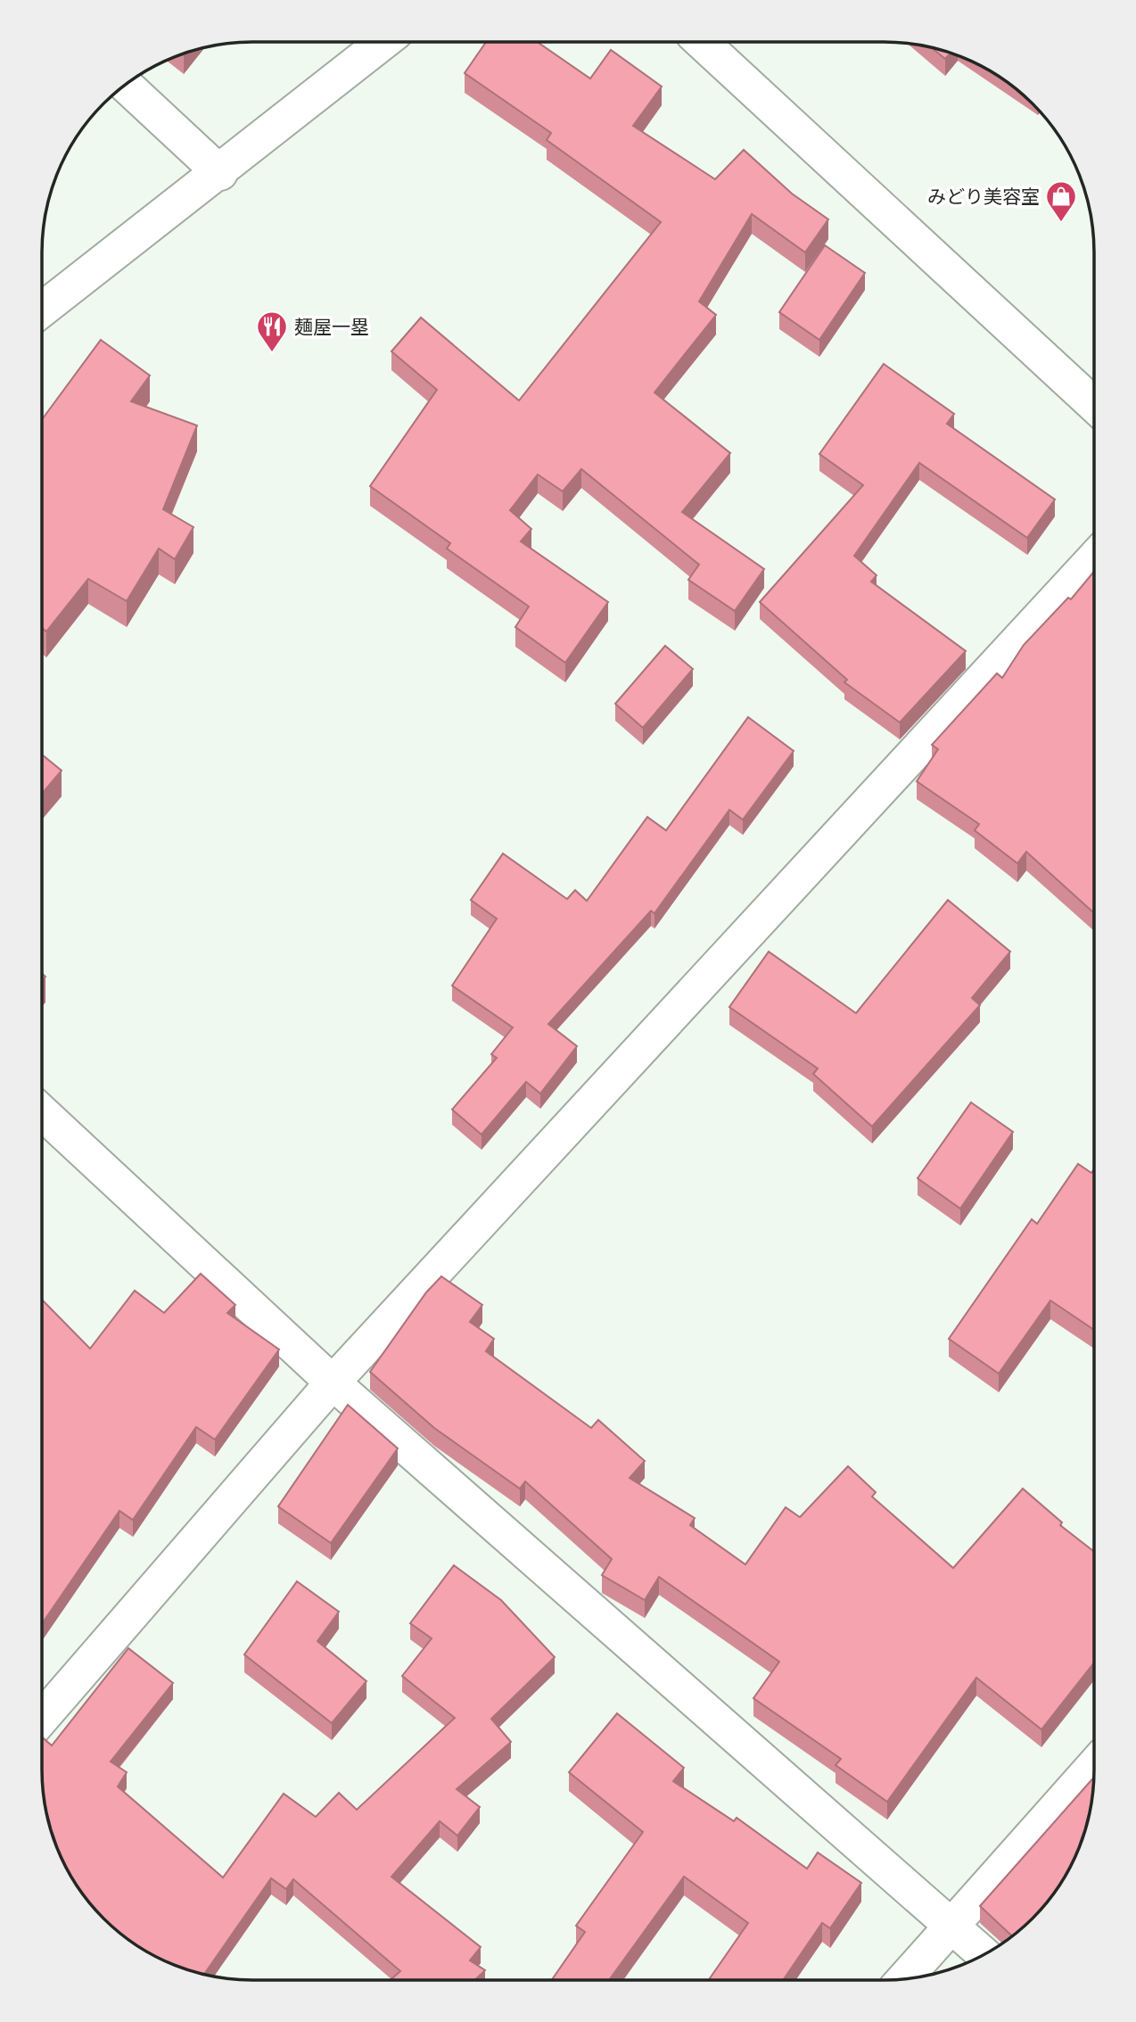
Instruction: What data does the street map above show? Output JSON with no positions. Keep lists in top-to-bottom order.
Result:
{
  "places": {
    "shop": ["みどり美容室"],
    "restaurant": ["麺屋一塁"]
  }
}
